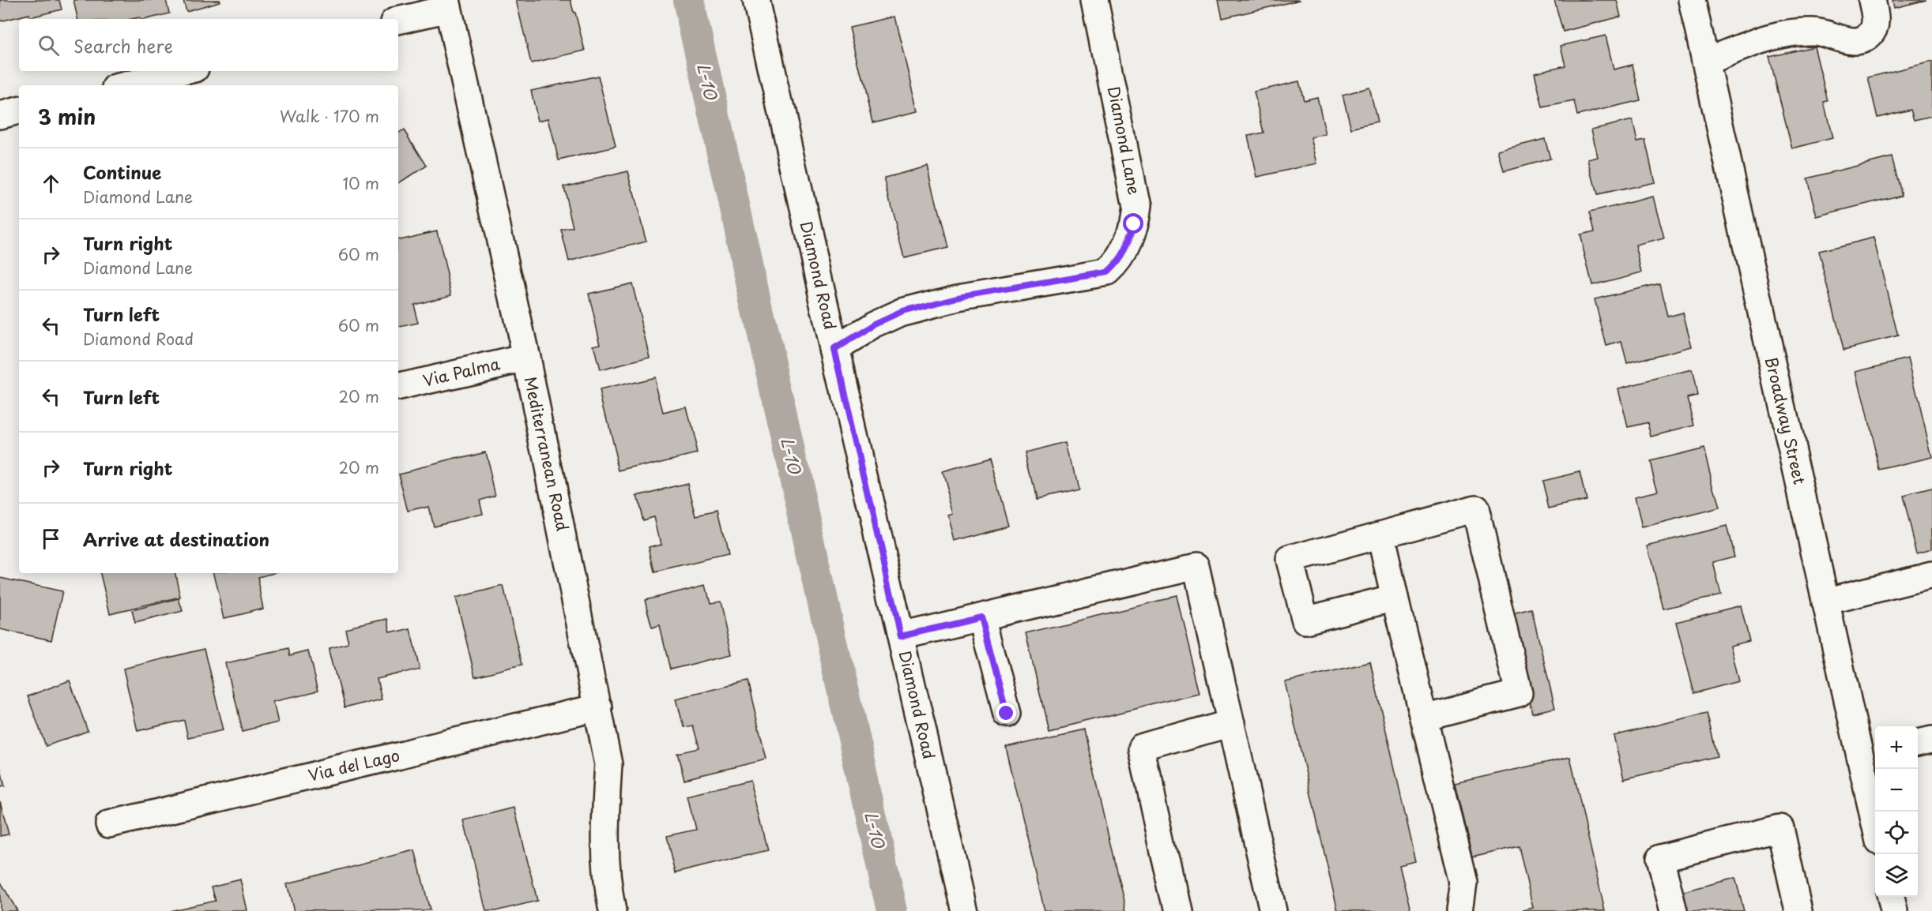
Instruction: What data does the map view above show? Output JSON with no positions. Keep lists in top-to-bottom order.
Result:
{
  "streets": {
    "street": [
      "Diamond Lane",
      "Diamond Road",
      "Via Palma",
      "Broadway Street",
      "Mediterranean Road",
      "Via del Lago"
    ]
  },
  "crossings": [
    ["Diamond Lane", "Diamond Road"],
    ["Via Palma", "Mediterranean Road"],
    ["Mediterranean Road", "Via del Lago"]
  ],
  "water": ["L-10"],
  "page": {
    "search": "Search here",
    "heading": ["3 min", "Walk · 170 m"],
    "list": [
      ["Continue", "Diamond Lane", "10 m"],
      ["Turn right", "Diamond Lane", "60 m"],
      ["Turn left", "Diamond Road", "60 m"],
      ["Turn left", "20 m"],
      ["Turn right", "20 m"],
      "Arrive at destination"
    ],
    "map_buttons": ["+", "−"]
  }
}
